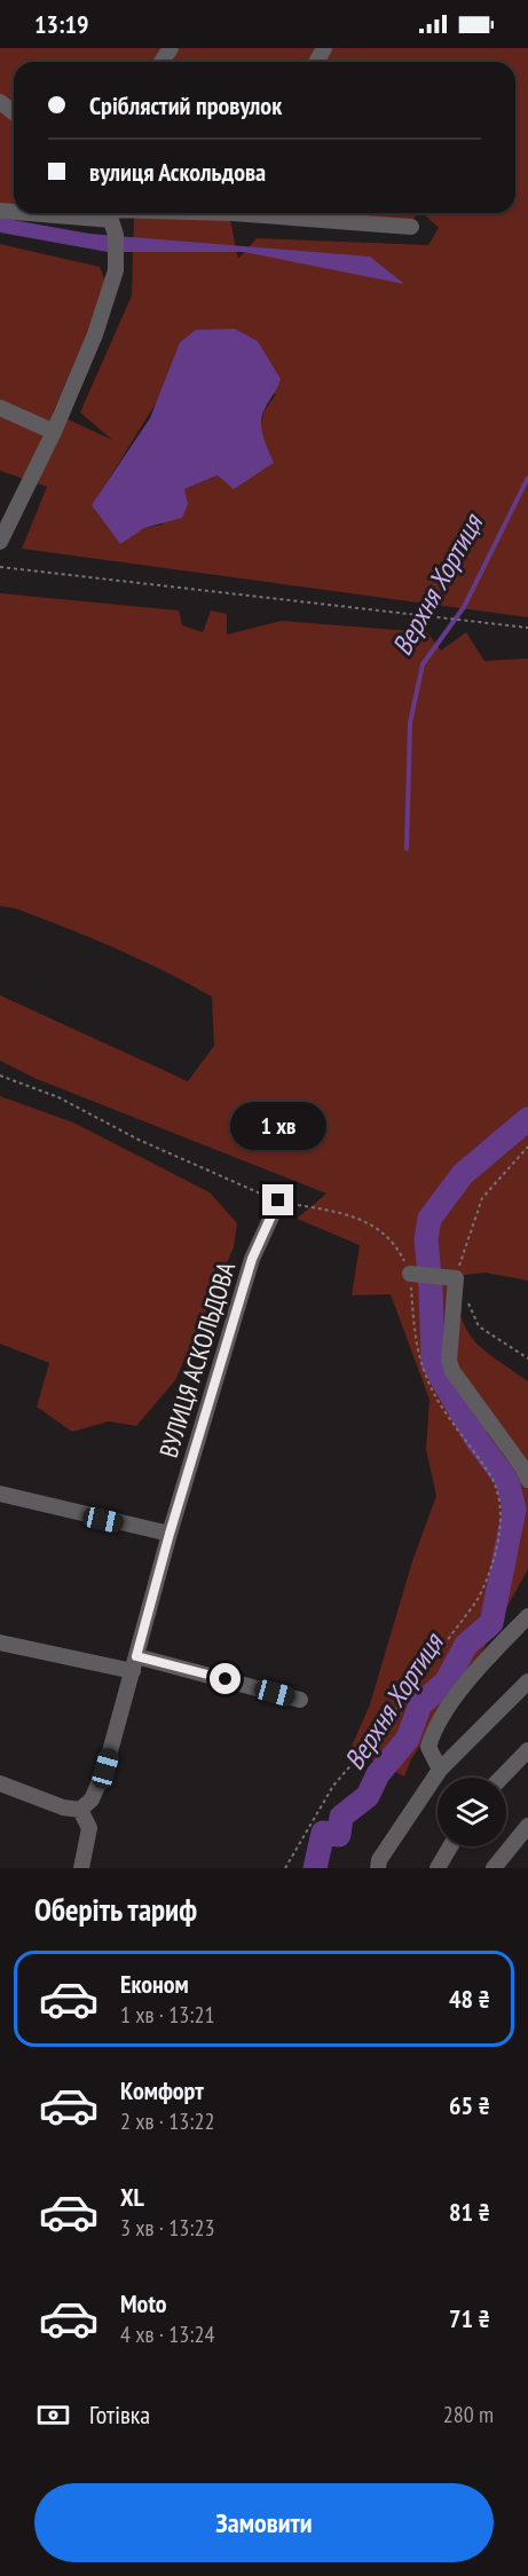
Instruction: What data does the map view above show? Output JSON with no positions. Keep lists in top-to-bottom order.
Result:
{
  "streets": {
    "street": ["ВУЛИЦЯ АСКОЛЬДОВА"]
  },
  "water": ["Верхня Хортиця"],
  "page": {
    "status": "13:19",
    "banner": ["Сріблястий провулок", "вулиця Аскольдова"],
    "bubble": "1 хв",
    "heading": "Оберіть тариф",
    "list": [
      {
        "name": "Економ",
        "note": "1 хв · 13:21",
        "value": "48 ₴"
      },
      {
        "name": "Комфорт",
        "note": "2 хв · 13:22",
        "value": "65 ₴"
      },
      {
        "name": "XL",
        "note": "3 хв · 13:23",
        "value": "81 ₴"
      },
      {
        "name": "Moto",
        "note": "4 хв · 13:24",
        "value": "71 ₴"
      }
    ],
    "pay": ["Готівка", "280 m"],
    "buttons": "Замовити"
  }
}
